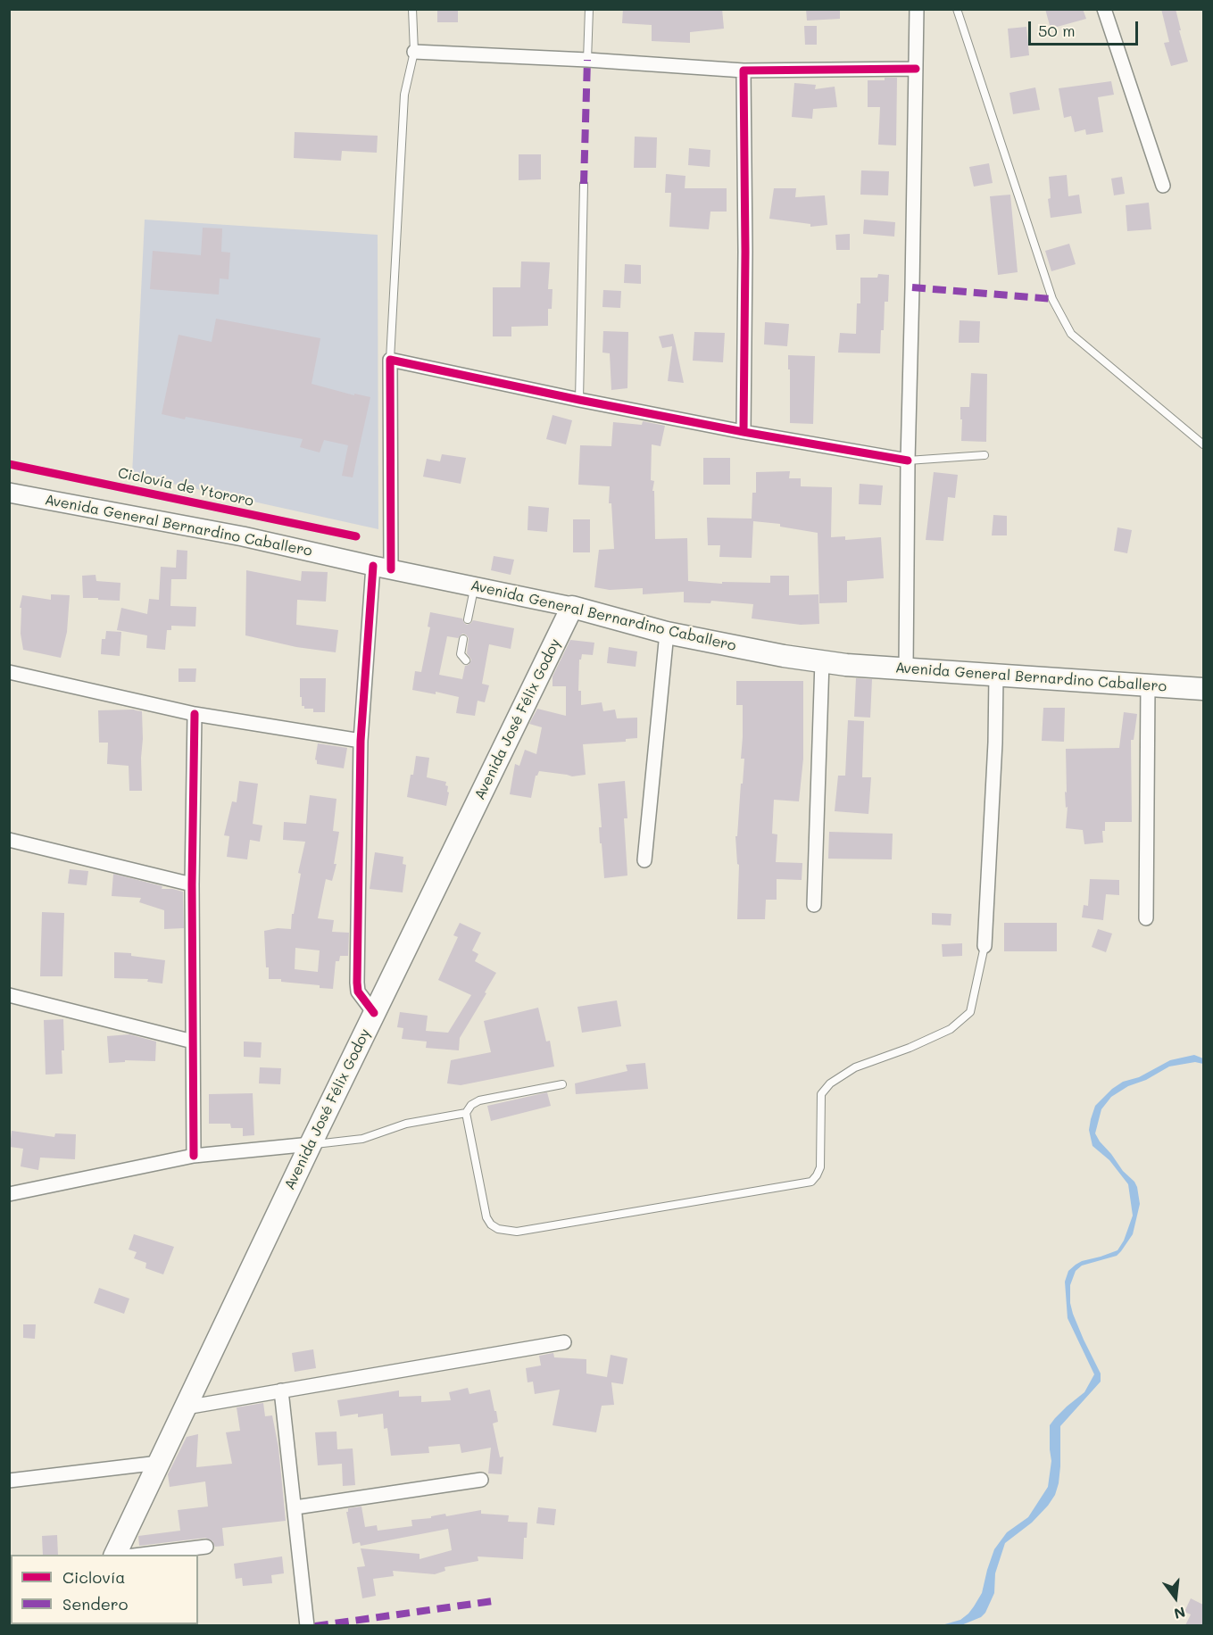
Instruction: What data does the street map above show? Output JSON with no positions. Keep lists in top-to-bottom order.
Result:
{
  "streets": {
    "main road": ["Avenida General Bernardino Caballero", "Avenida José Félix Godoy"],
    "cycle path": ["Ciclovía de Ytororo"]
  },
  "crossings": [
    ["Avenida General Bernardino Caballero", "Avenida José Félix Godoy"]
  ],
  "legend": ["Ciclovía", "Sendero"],
  "scale_bar": "50 m",
  "north": "bottom"
}
